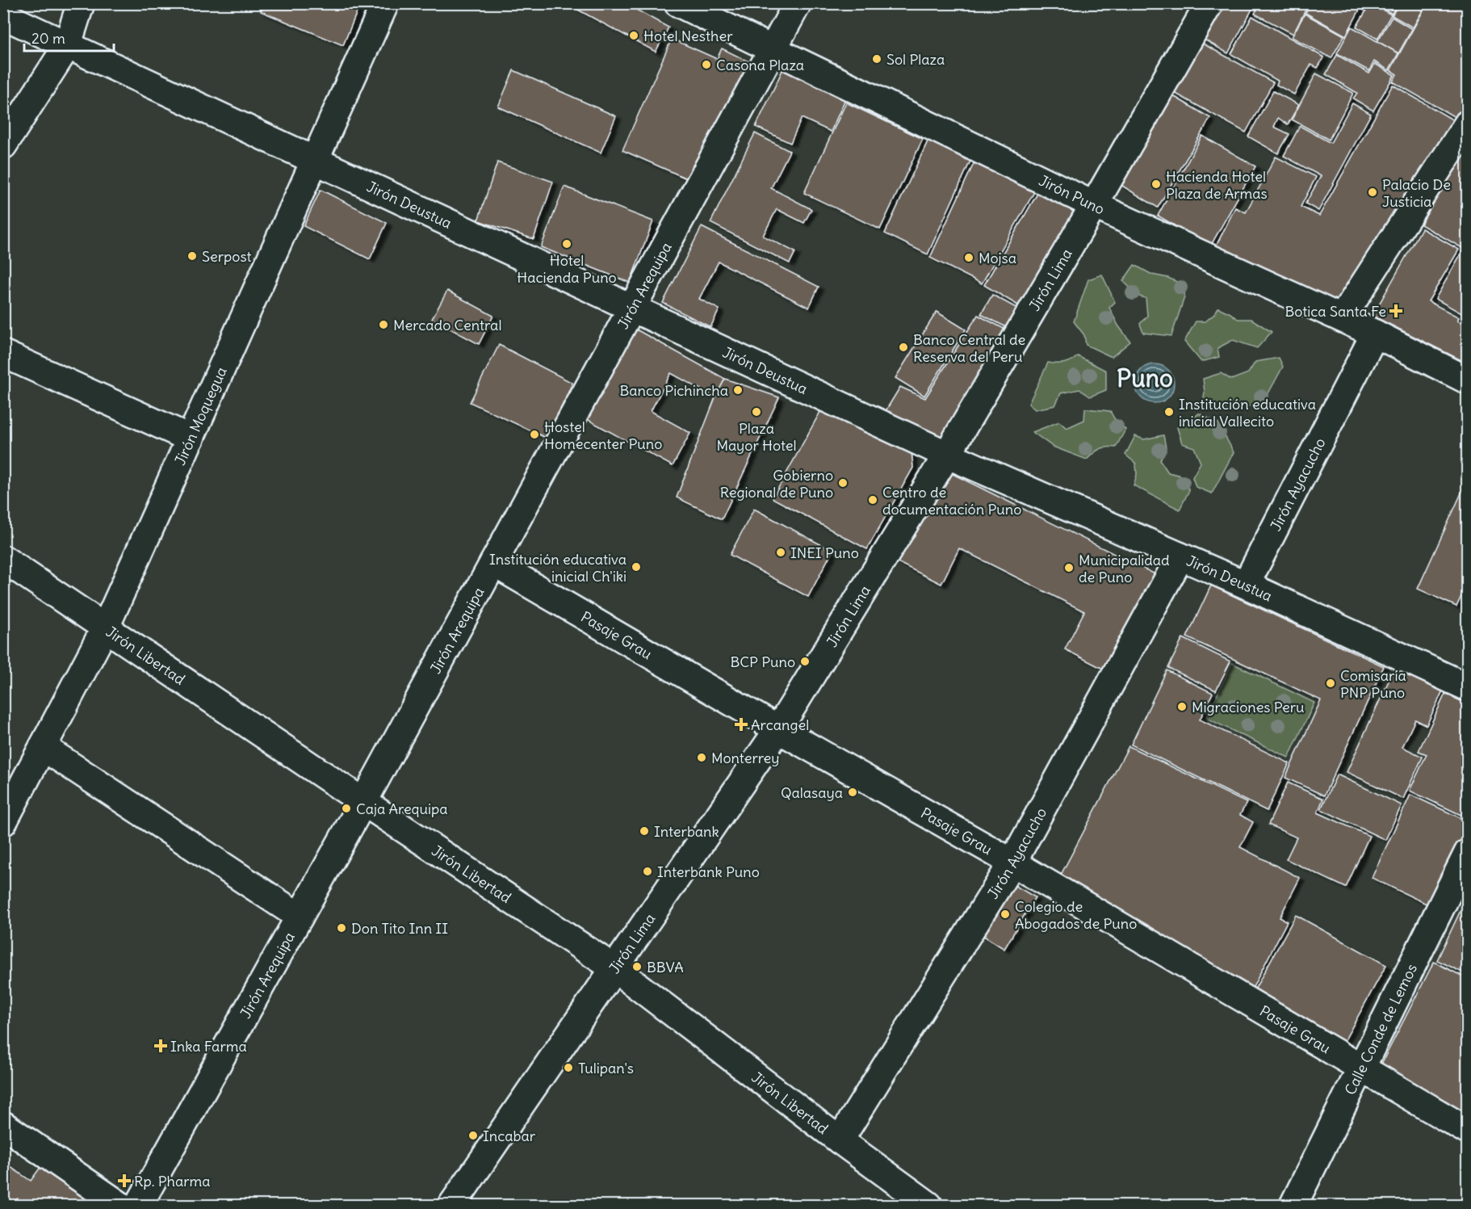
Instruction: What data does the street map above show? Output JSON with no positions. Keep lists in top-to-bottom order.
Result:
{
  "streets": {
    "street": [
      "Jirón Puno",
      "Jirón Deustua",
      "Jirón Lima",
      "Jirón Arequipa",
      "Jirón Moquegua",
      "Jirón Ayacucho",
      "Pasaje Grau",
      "Jirón Libertad",
      "Calle Conde de Lemos"
    ]
  },
  "crossings": [
    ["Jirón Puno", "Jirón Lima"],
    ["Jirón Puno", "Jirón Arequipa"],
    ["Jirón Puno", "Jirón Ayacucho"],
    ["Jirón Deustua", "Jirón Lima"],
    ["Jirón Deustua", "Jirón Arequipa"],
    ["Jirón Deustua", "Jirón Moquegua"],
    ["Jirón Deustua", "Jirón Ayacucho"],
    ["Jirón Lima", "Pasaje Grau"],
    ["Jirón Lima", "Jirón Libertad"],
    ["Jirón Arequipa", "Pasaje Grau"],
    ["Jirón Arequipa", "Jirón Libertad"],
    ["Jirón Moquegua", "Jirón Libertad"],
    ["Jirón Ayacucho", "Pasaje Grau"],
    ["Jirón Ayacucho", "Jirón Libertad"],
    ["Pasaje Grau", "Calle Conde de Lemos"]
  ],
  "districts": ["Puno"],
  "places": {
    "other": [
      "Hotel Nesther",
      "Sol Plaza",
      "Casona Plaza",
      "Hacienda Hotel Plaza de Armas",
      "Palacio De Justicia",
      "Hotel Hacienda Puno",
      "Serpost",
      "Mojsa",
      "Mercado Central",
      "Banco Central de Reserva del Peru",
      "Banco Pichincha",
      "Plaza Mayor Hotel",
      "Institución educativa inicial Vallecito",
      "Hostel Homecenter Puno",
      "Gobierno Regional de Puno",
      "Centro de documentación Puno",
      "INEI Puno",
      "Institución educativa inicial Ch'iki",
      "Municipalidad de Puno",
      "BCP Puno",
      "Comisaría PNP Puno",
      "Migraciones Peru",
      "Monterrey",
      "Qalasaya",
      "Caja Arequipa",
      "Interbank",
      "Interbank Puno",
      "Colegio de Abogados de Puno",
      "Don Tito Inn II",
      "BBVA",
      "Tulipan's",
      "Incabar"
    ],
    "health": [
      "Botica Santa Fe",
      "Arcangel",
      "Inka Farma",
      "Rp. Pharma"
    ]
  },
  "scale_bar": "20 m"
}
